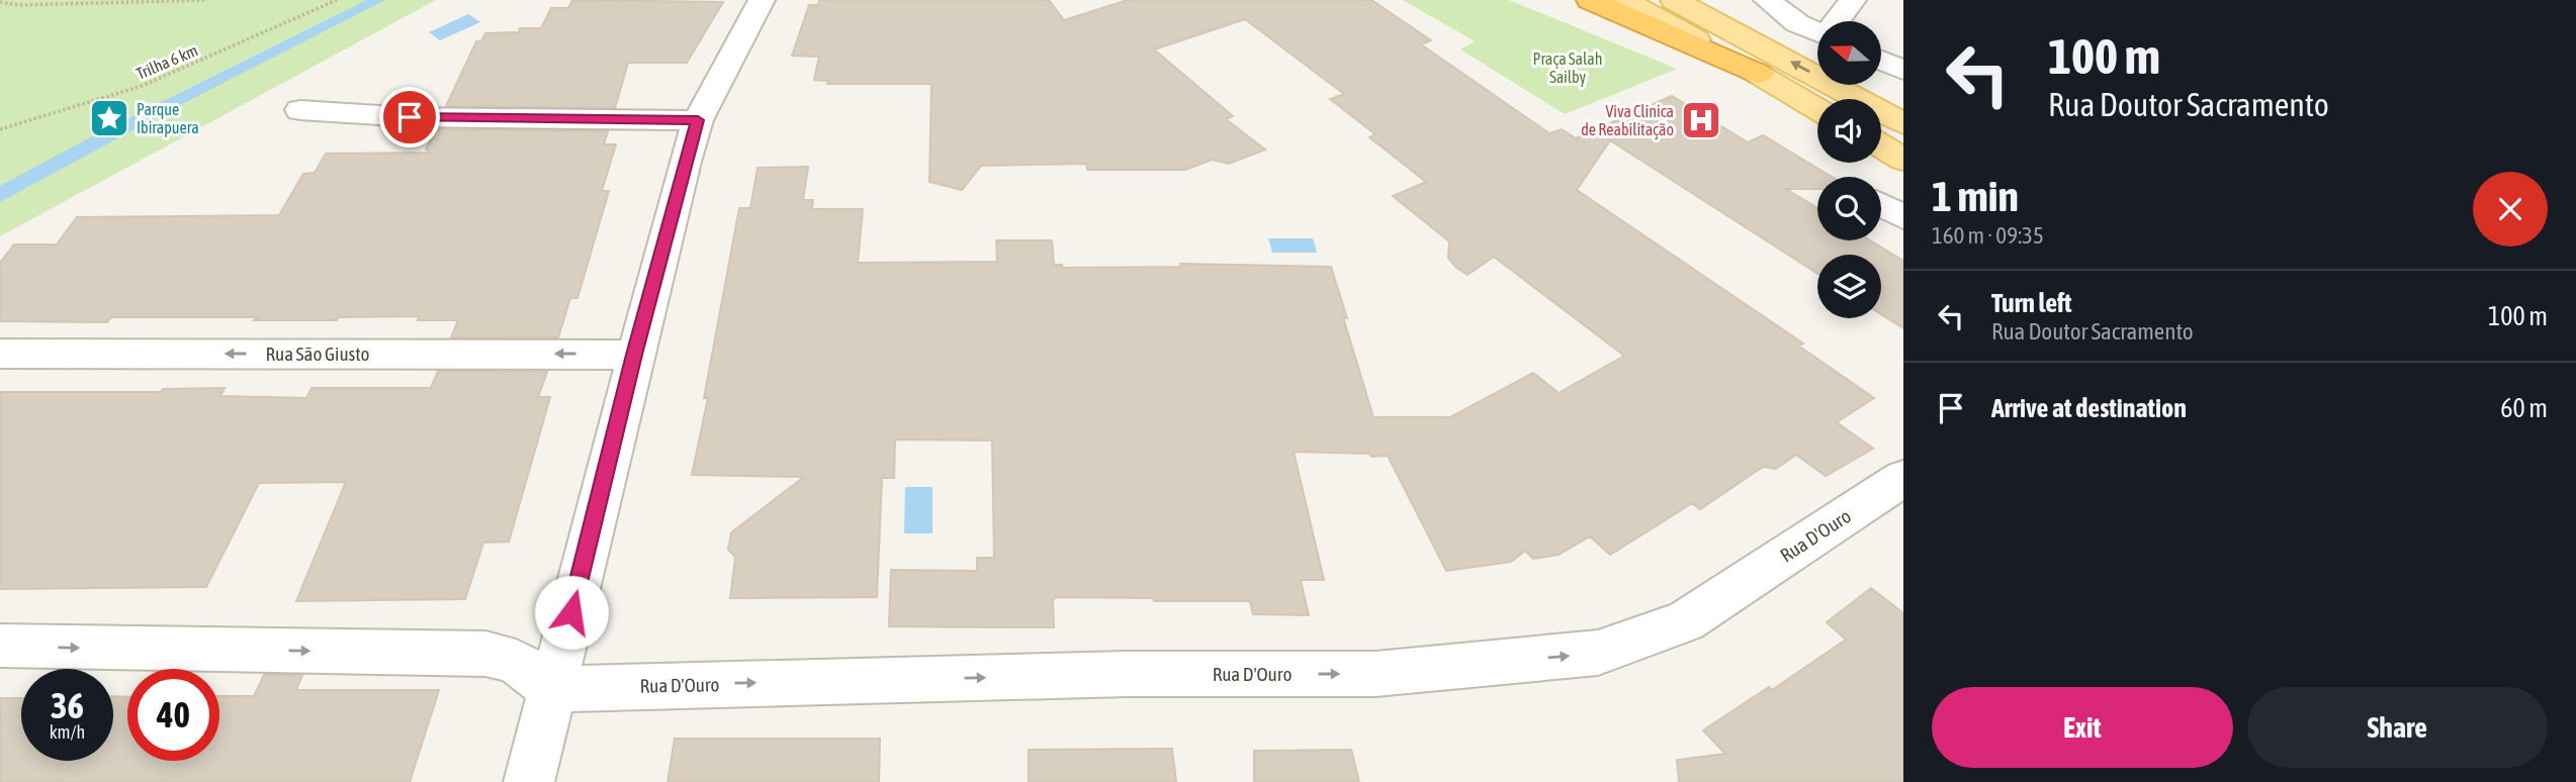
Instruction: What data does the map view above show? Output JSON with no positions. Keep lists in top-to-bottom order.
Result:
{
  "streets": {
    "street": ["Rua São Giusto", "Rua D'Ouro"],
    "path": ["Trilha 6 km"]
  },
  "one_way": ["Rua D'Ouro"],
  "parks": ["Praça Salah Sailby"],
  "places": {
    "place": ["Parque Ibirapuera"],
    "hospital": ["Viva Clínica de Reabilitação"]
  },
  "north": "left",
  "page": {
    "turn": ["100 m", "Rua Doutor Sacramento"],
    "heading": ["1 min", "160 m · 09:35"],
    "list": [
      {
        "name": "Turn left",
        "note": "Rua Doutor Sacramento",
        "value": "100 m"
      },
      {
        "name": "Arrive at destination",
        "value": "60 m"
      }
    ],
    "speed": "36 km/h",
    "limit": "40",
    "buttons": ["Exit", "Share"]
  }
}
